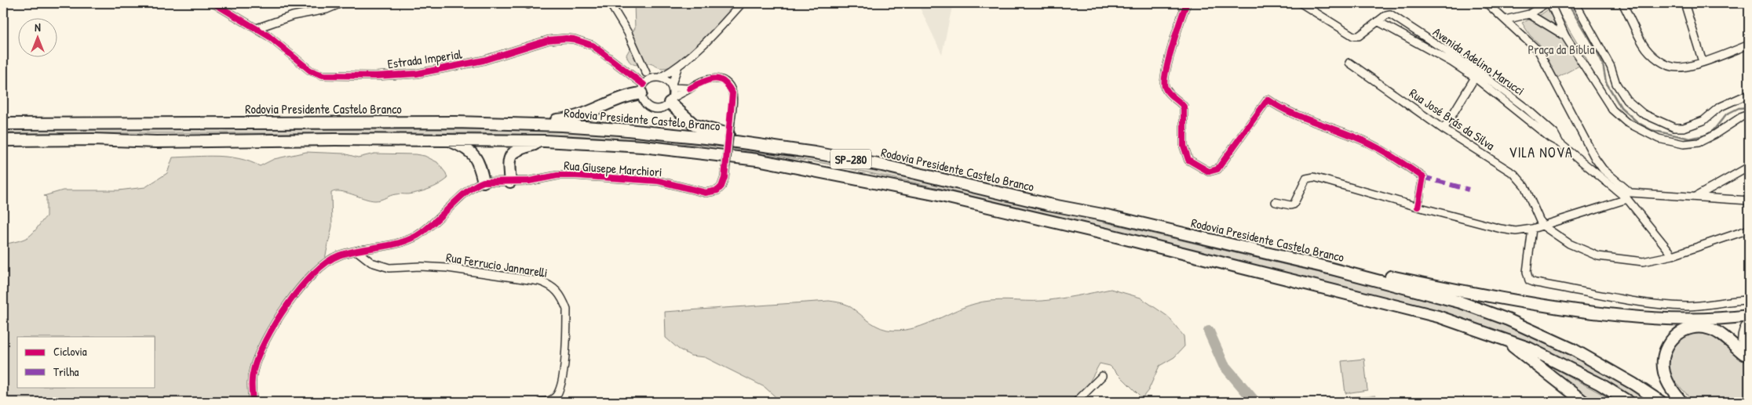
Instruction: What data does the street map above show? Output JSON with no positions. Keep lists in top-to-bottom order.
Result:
{
  "streets": {
    "highway": ["Rodovia Presidente Castelo Branco", "SP-280"],
    "street": [
      "Estrada Imperial",
      "Avenida Adelino Marucci",
      "Rua José Brás da Silva",
      "Rua Giusepe Marchiori",
      "Rua Ferrucio Jannarelli"
    ]
  },
  "districts": ["VILA NOVA"],
  "parks": ["Praça da Bíblia"],
  "legend": ["Ciclovia", "Trilha"],
  "north": "top"
}
